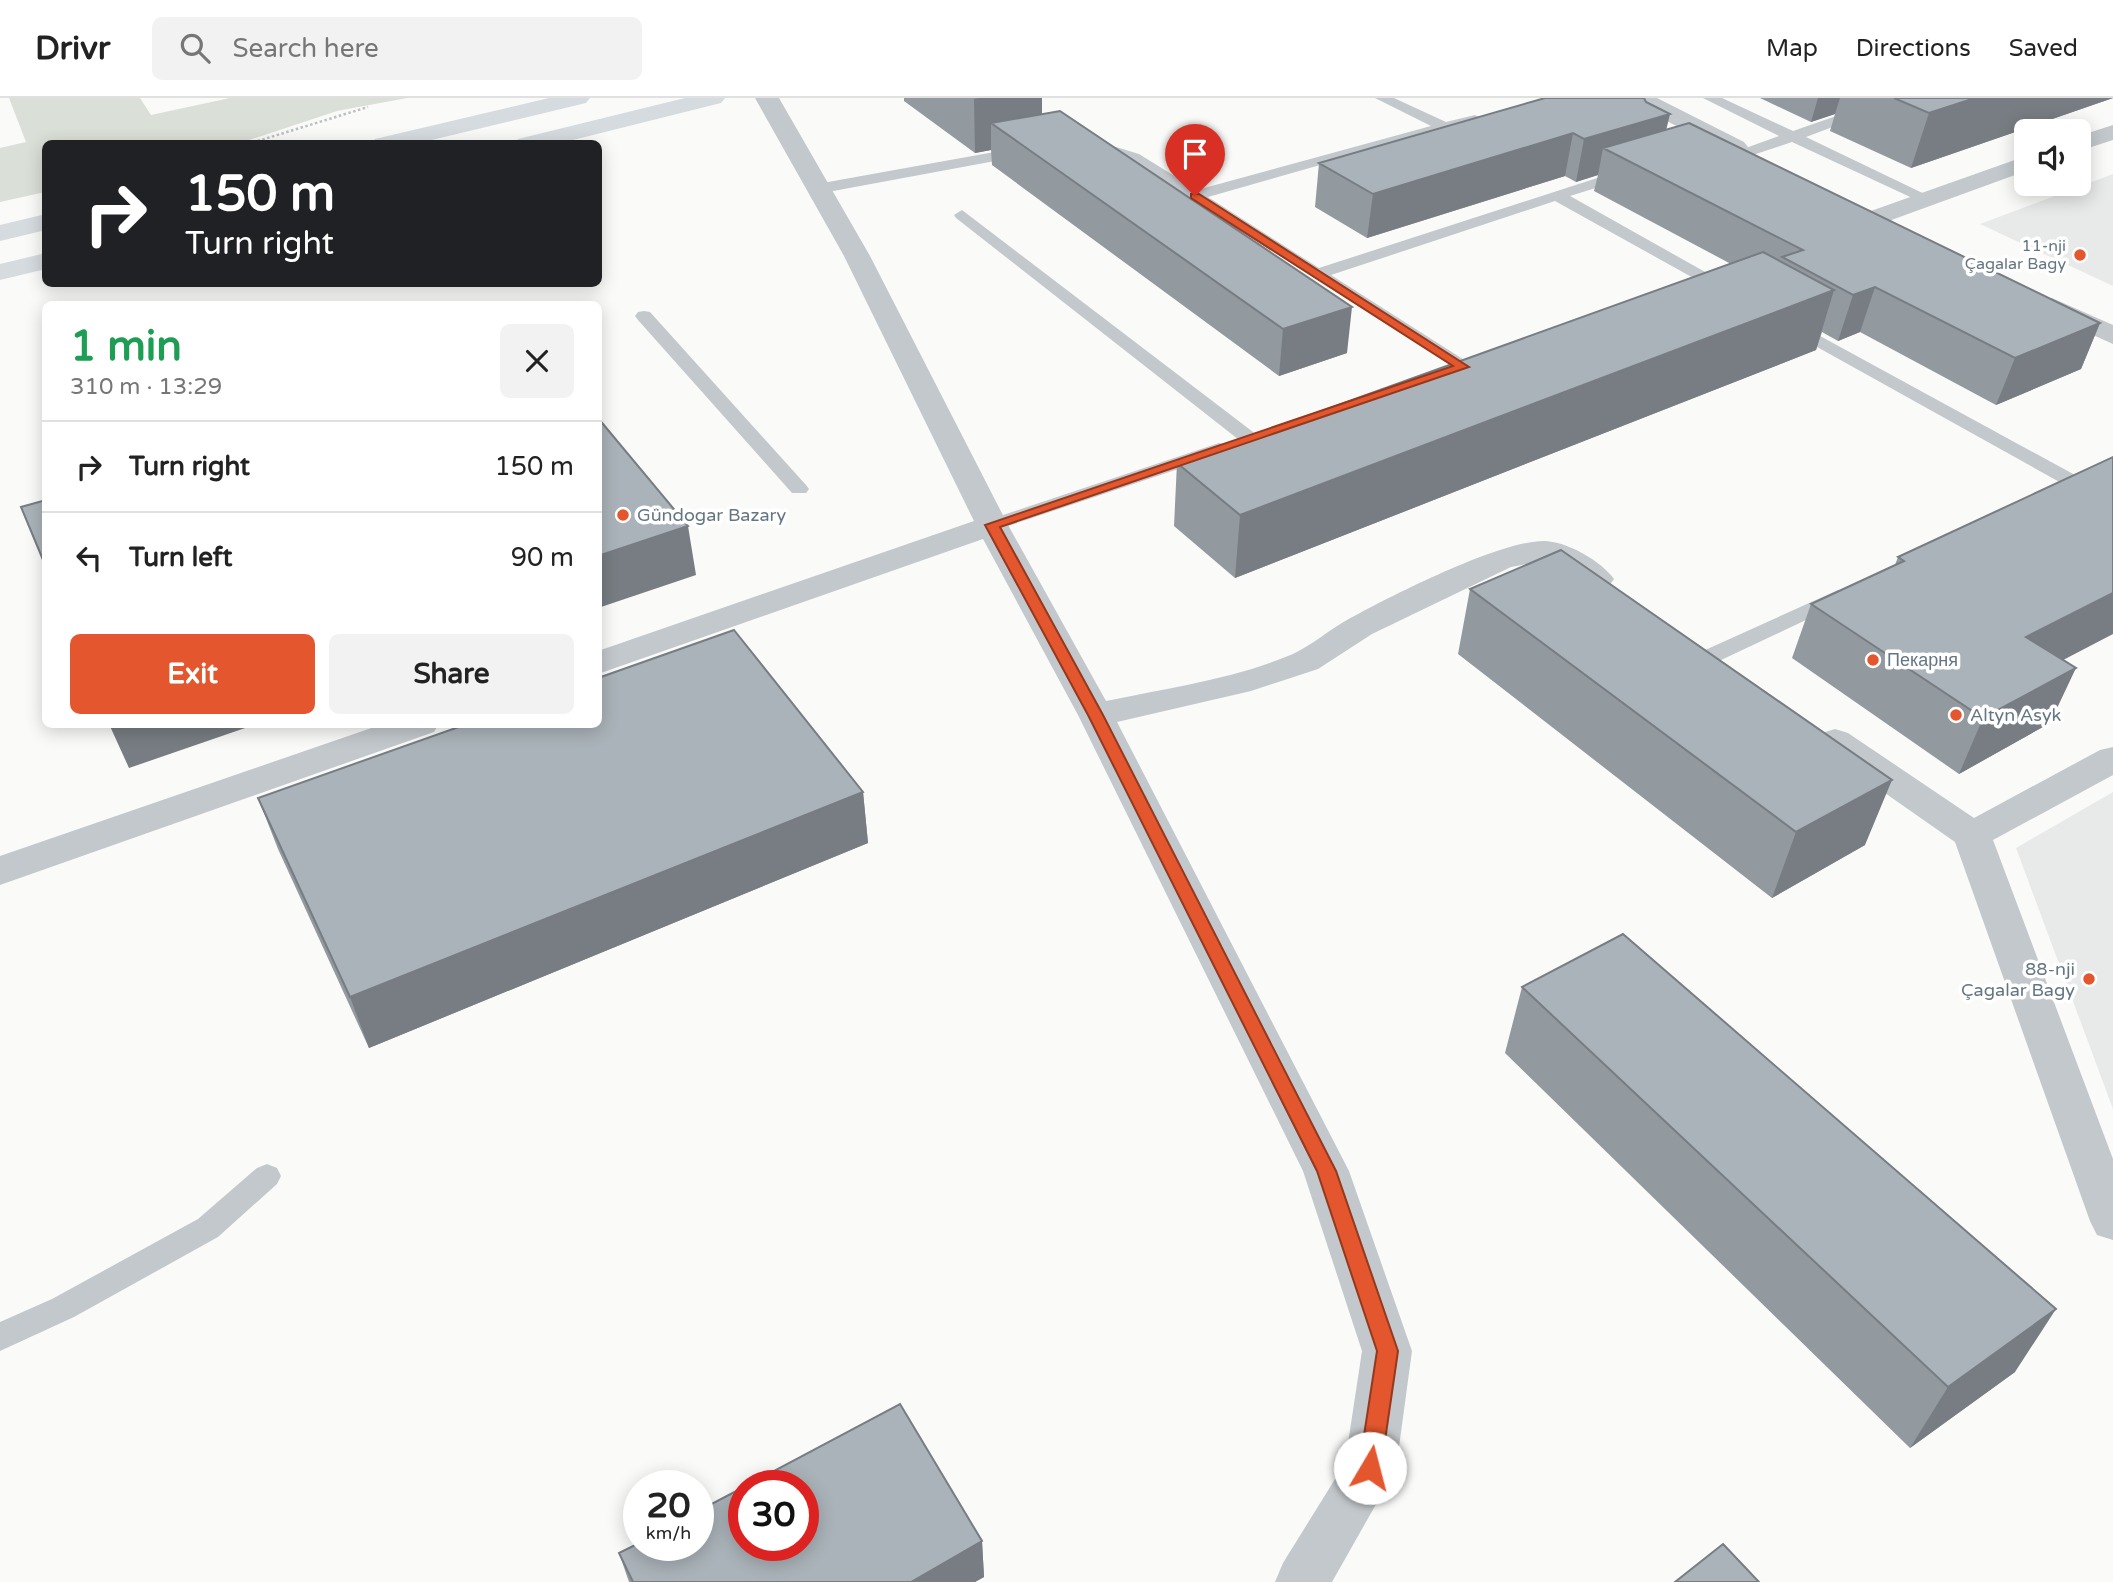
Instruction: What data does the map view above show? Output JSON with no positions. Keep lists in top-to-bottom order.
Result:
{
  "places": [
    "11-nji Çagalar Bagy",
    "Gündogar Bazary",
    "Пекарня",
    "Altyn Asyk",
    "88-nji Çagalar Bagy"
  ],
  "page": {
    "header": "Drivr",
    "search": "Search here",
    "nav": ["Map", "Directions", "Saved"],
    "turn": ["150 m", "Turn right"],
    "heading": ["1 min", "310 m · 13:29"],
    "list": [
      {
        "name": "Turn right",
        "value": "150 m"
      },
      {
        "name": "Turn left",
        "value": "90 m"
      }
    ],
    "buttons": ["Exit", "Share"],
    "speed": "20 km/h",
    "limit": "30"
  }
}
